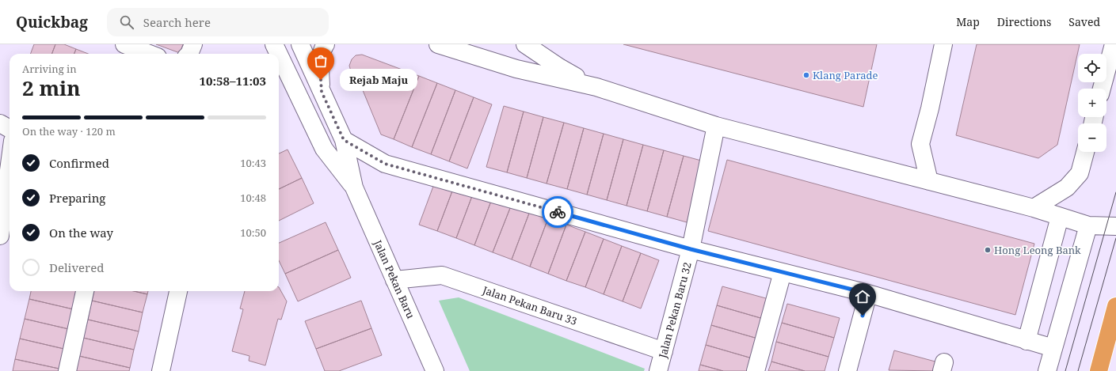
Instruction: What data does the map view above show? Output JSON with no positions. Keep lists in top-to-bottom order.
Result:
{
  "streets": {
    "street": ["Jalan Pekan Baru", "Jalan Pekan Baru 33", "Jalan Pekan Baru 32"]
  },
  "crossings": [
    ["Jalan Pekan Baru", "Jalan Pekan Baru 33"],
    ["Jalan Pekan Baru 33", "Jalan Pekan Baru 32"]
  ],
  "places": ["Klang Parade", "Rejab Maju", "Hong Leong Bank"],
  "page": {
    "header": "Quickbag",
    "search": "Search here",
    "nav": ["Map", "Directions", "Saved"],
    "map_buttons": ["+", "−"],
    "heading": ["2 min", "Arriving in", "10:58–11:03"],
    "bubble": "Rejab Maju",
    "bar": "On the way · 120 m",
    "list": [
      ["Confirmed", "10:43"],
      ["Preparing", "10:48"],
      ["On the way", "10:50"],
      "Delivered"
    ]
  }
}
